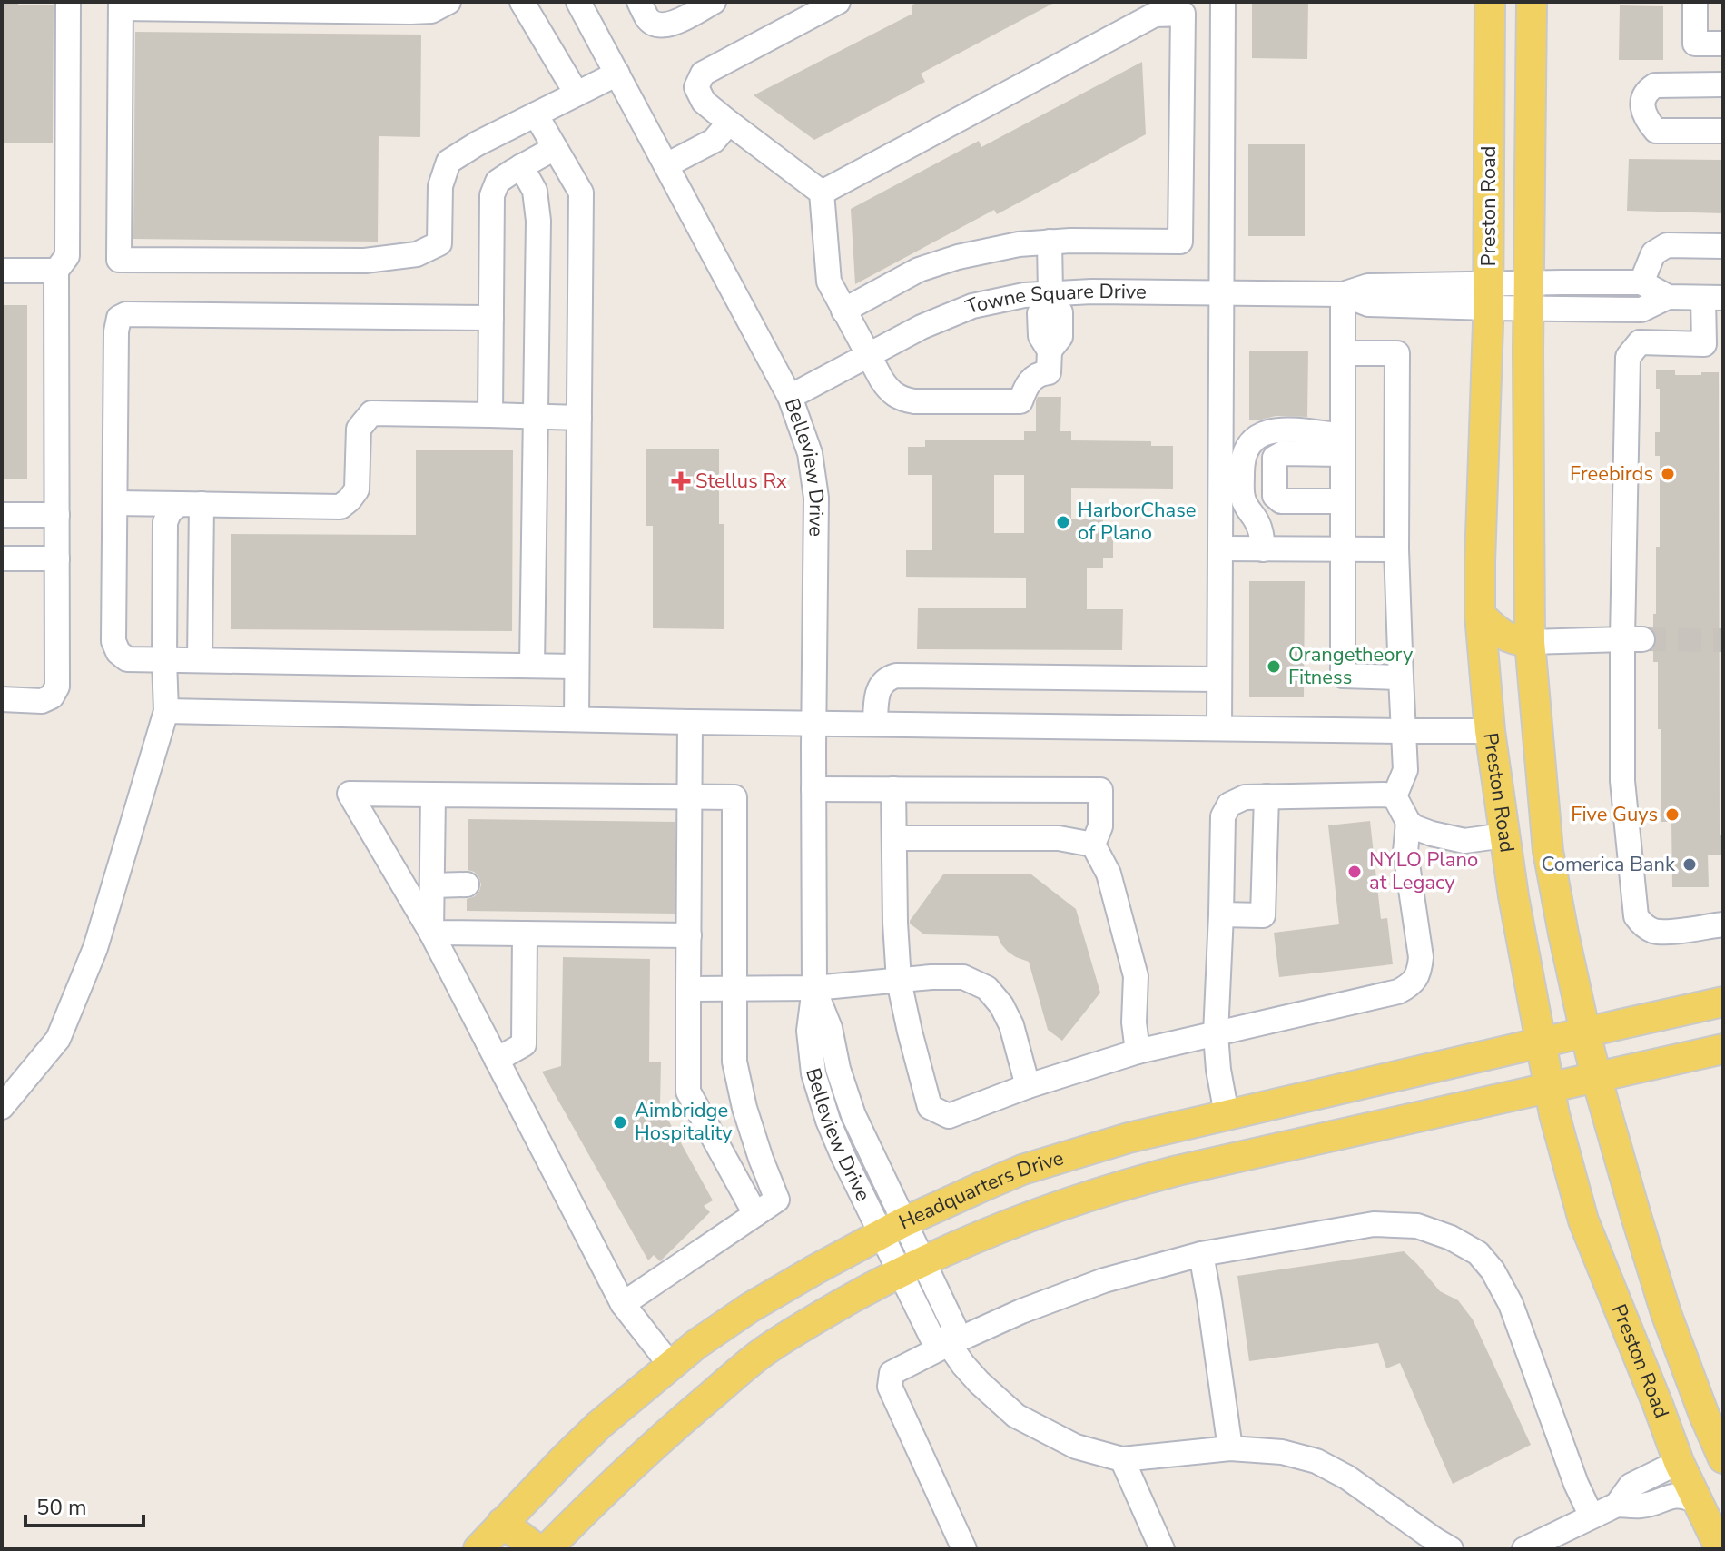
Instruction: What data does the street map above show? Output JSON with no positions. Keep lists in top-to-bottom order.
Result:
{
  "streets": {
    "main road": ["Preston Road", "Headquarters Drive"],
    "street": ["Towne Square Drive", "Belleview Drive"]
  },
  "crossings": [
    ["Preston Road", "Towne Square Drive"],
    ["Preston Road", "Headquarters Drive"],
    ["Towne Square Drive", "Belleview Drive"],
    ["Belleview Drive", "Headquarters Drive"]
  ],
  "places": {
    "other": [
      "Freebirds",
      "HarborChase of Plano",
      "Orangetheory Fitness",
      "Five Guys",
      "Comerica Bank",
      "NYLO Plano at Legacy",
      "Aimbridge Hospitality"
    ],
    "health": ["Stellus Rx"]
  },
  "scale_bar": "50 m"
}
